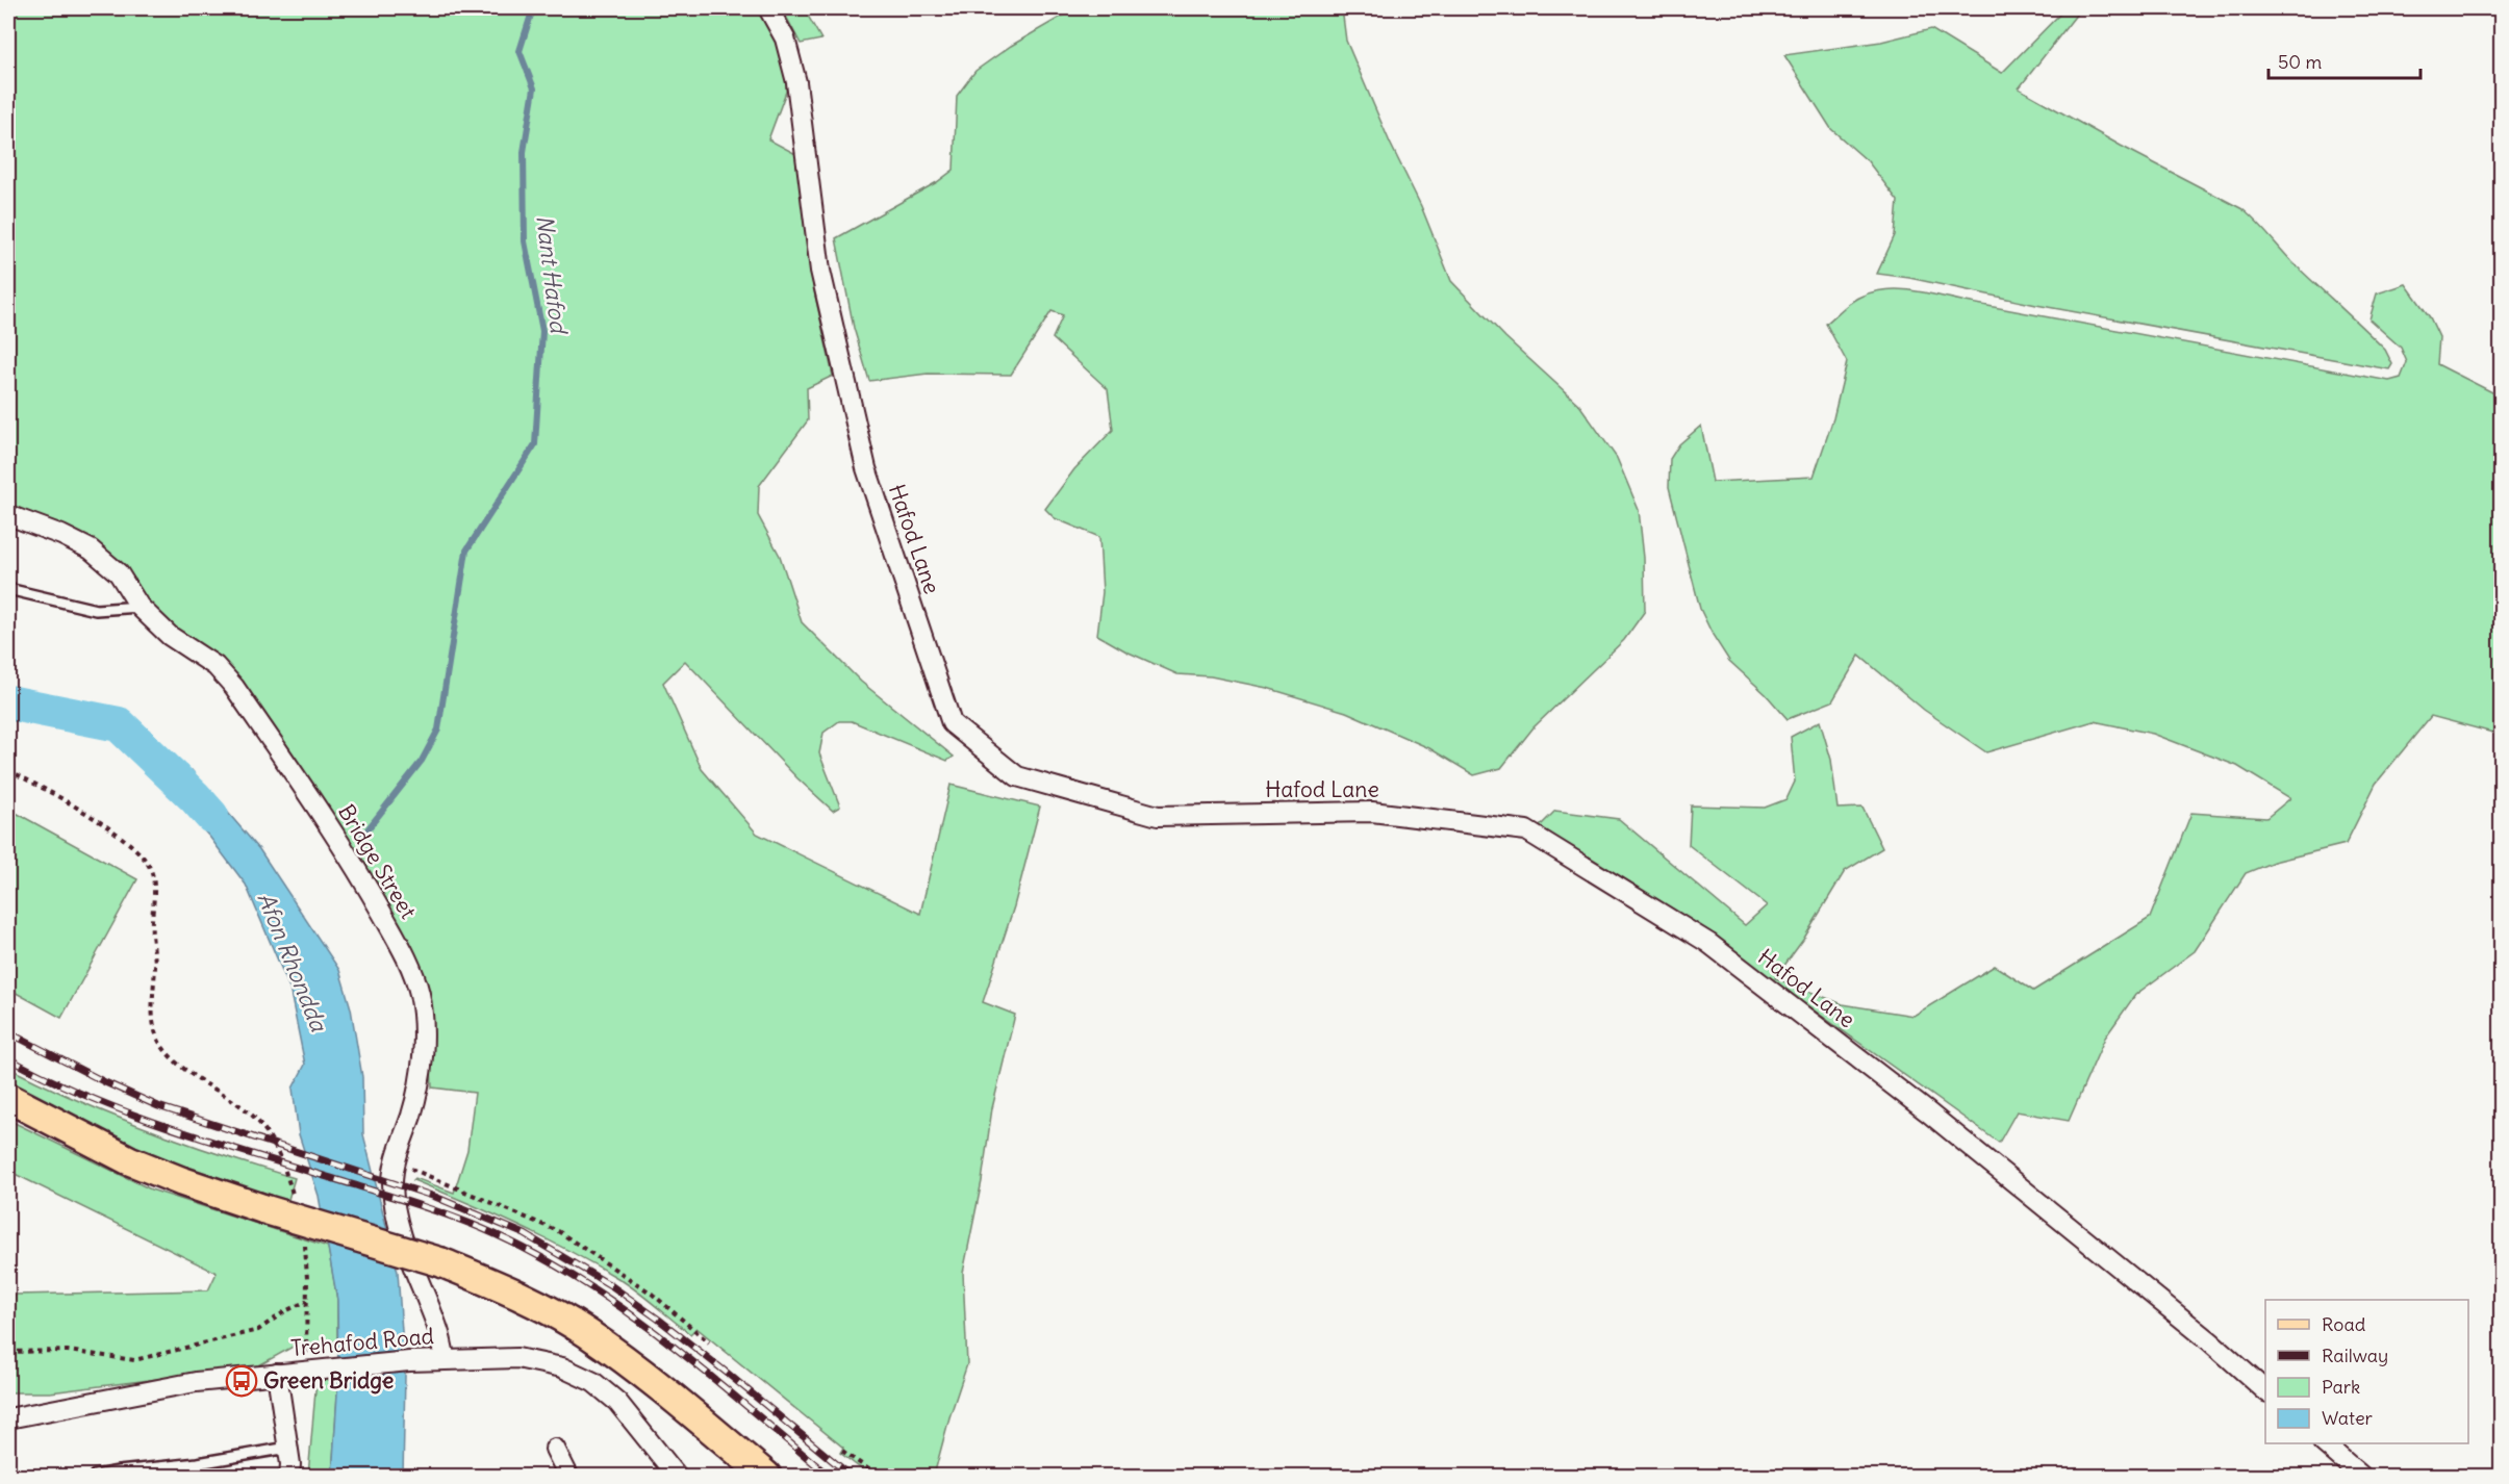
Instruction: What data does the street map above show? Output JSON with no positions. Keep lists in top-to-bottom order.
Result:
{
  "streets": {
    "street": ["Hafod Lane", "Bridge Street", "Trehafod Road"]
  },
  "crossings": [
    ["Bridge Street", "Trehafod Road"]
  ],
  "water": ["Nant Hafod", "Afon Rhondda"],
  "places": {
    "bus stop": ["Green Bridge"]
  },
  "legend": [
    "Road",
    "Railway",
    "Park",
    "Water"
  ],
  "scale_bar": "50 m"
}
